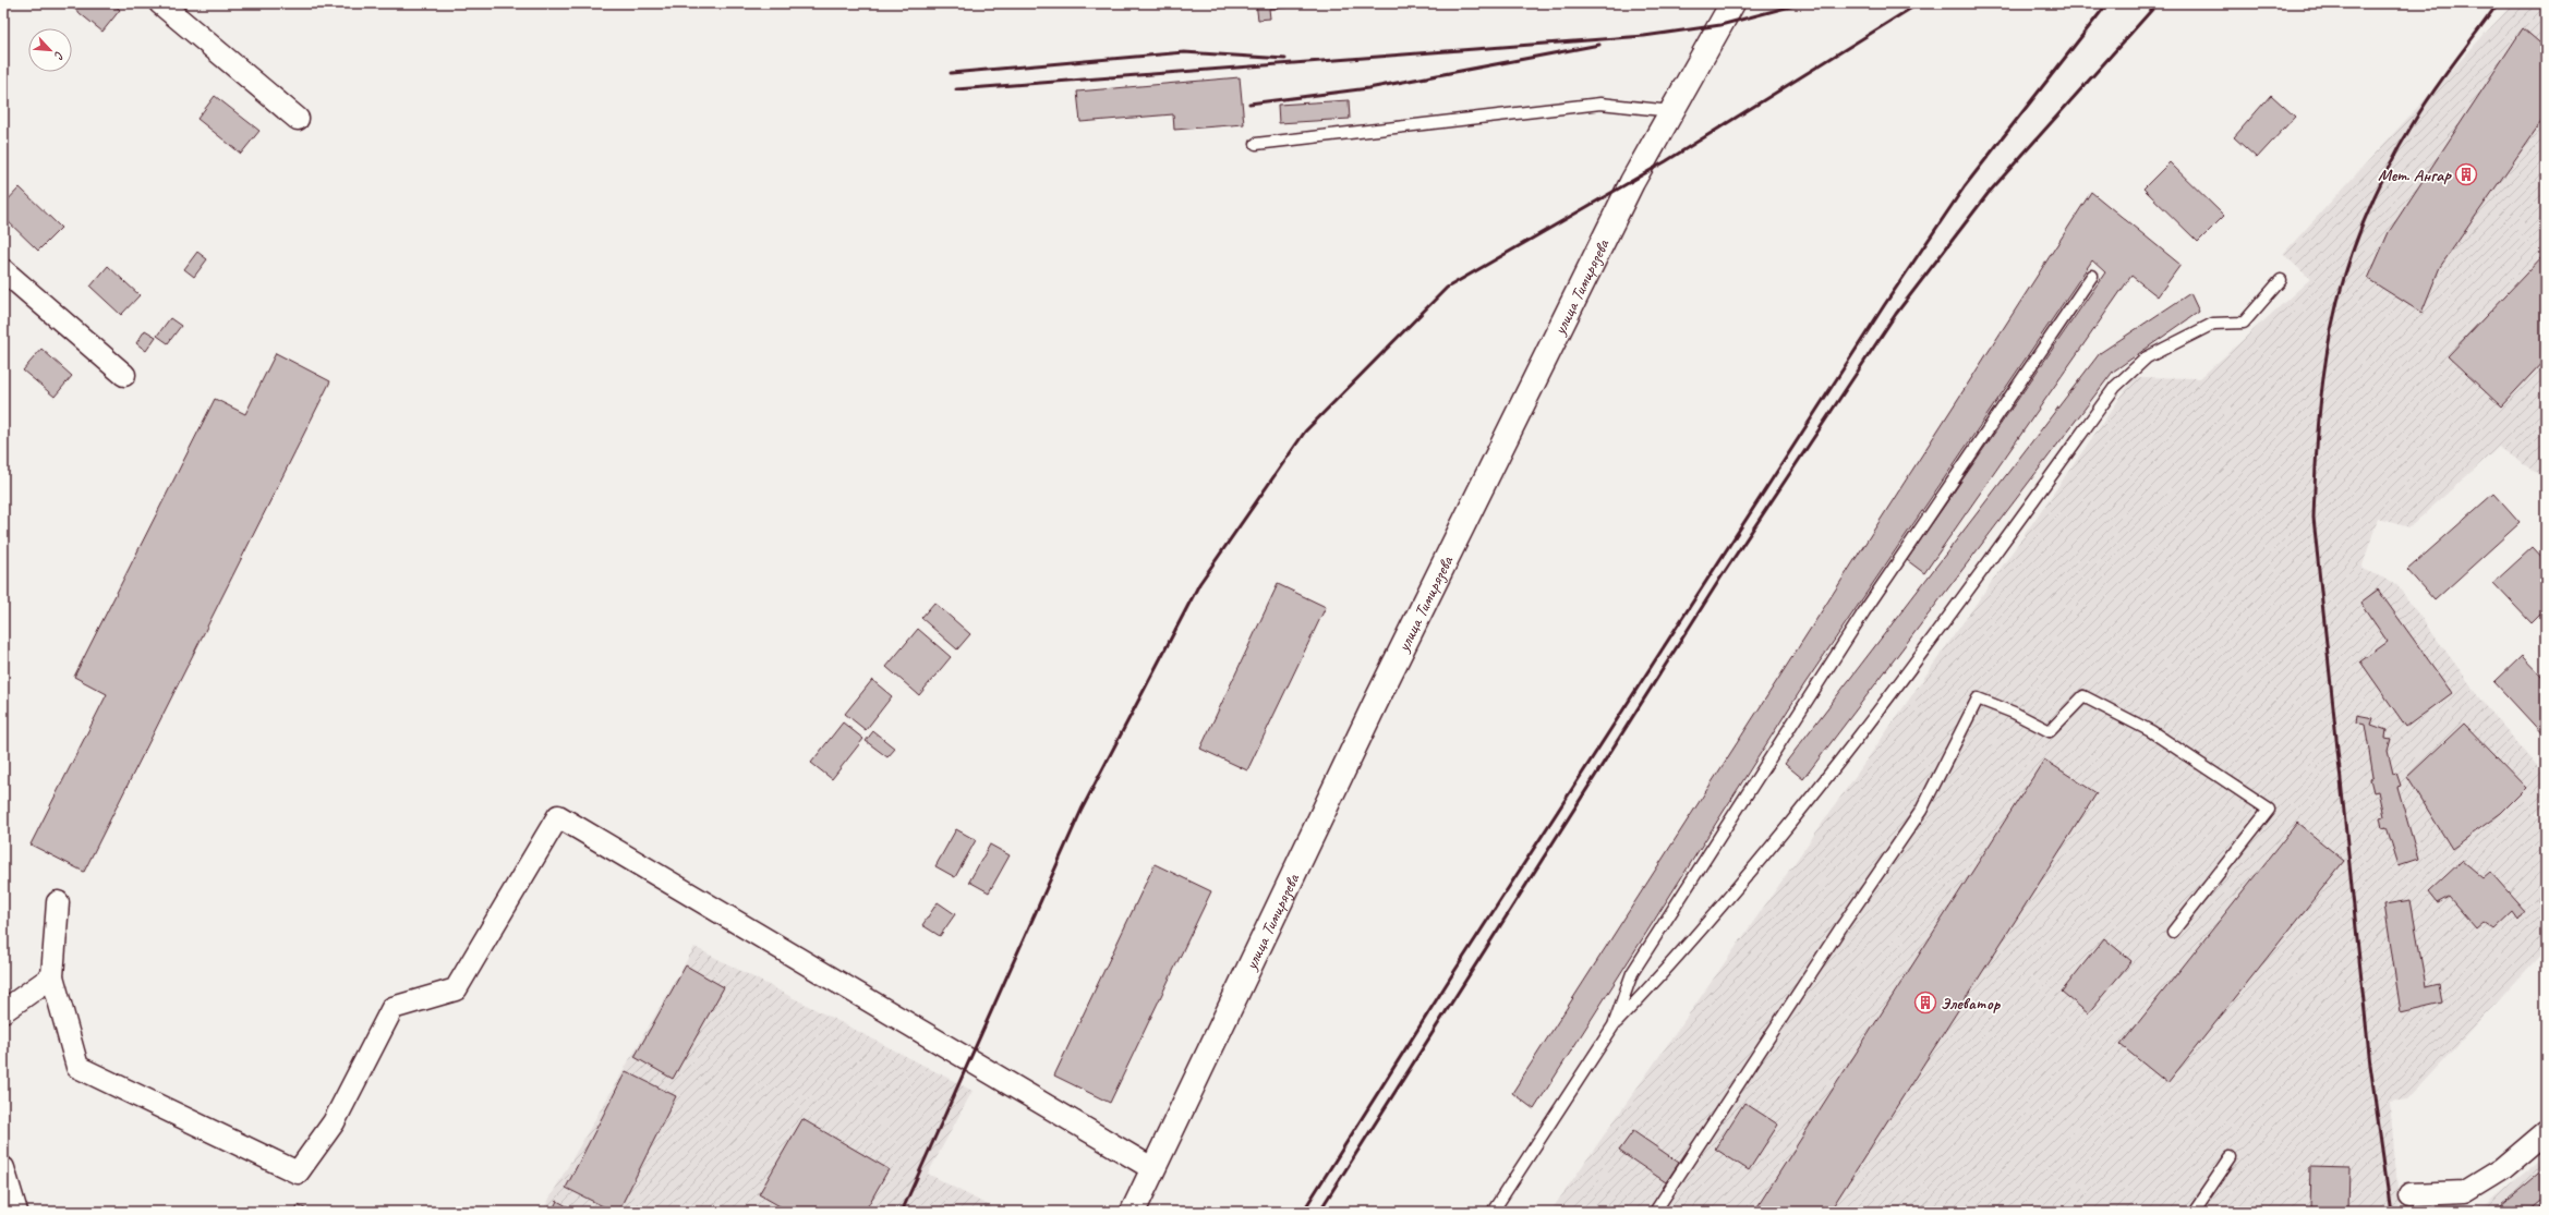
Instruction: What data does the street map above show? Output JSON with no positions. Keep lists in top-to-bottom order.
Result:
{
  "streets": {
    "main road": ["улица Тимирязева"]
  },
  "places": {
    "building": ["Мет. Ангар", "Элеватор"]
  },
  "north": "bottom right"
}
